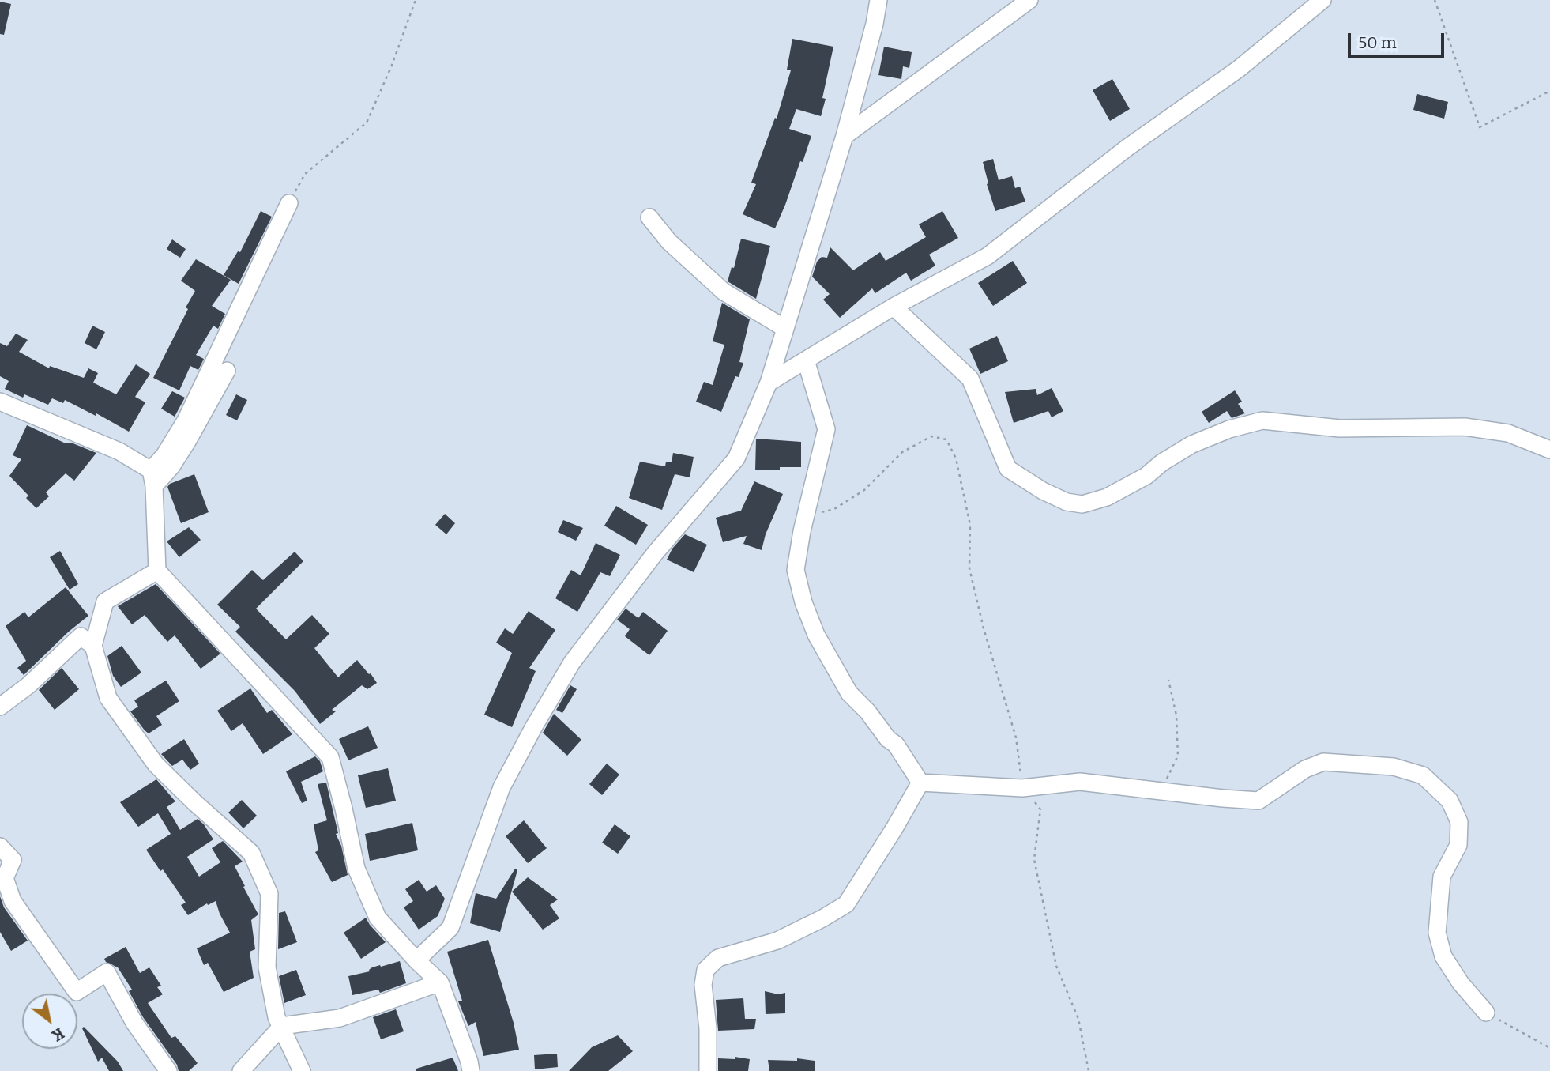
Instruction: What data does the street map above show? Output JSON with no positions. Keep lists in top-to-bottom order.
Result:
{
  "scale_bar": "50 m",
  "north": "bottom right"
}
